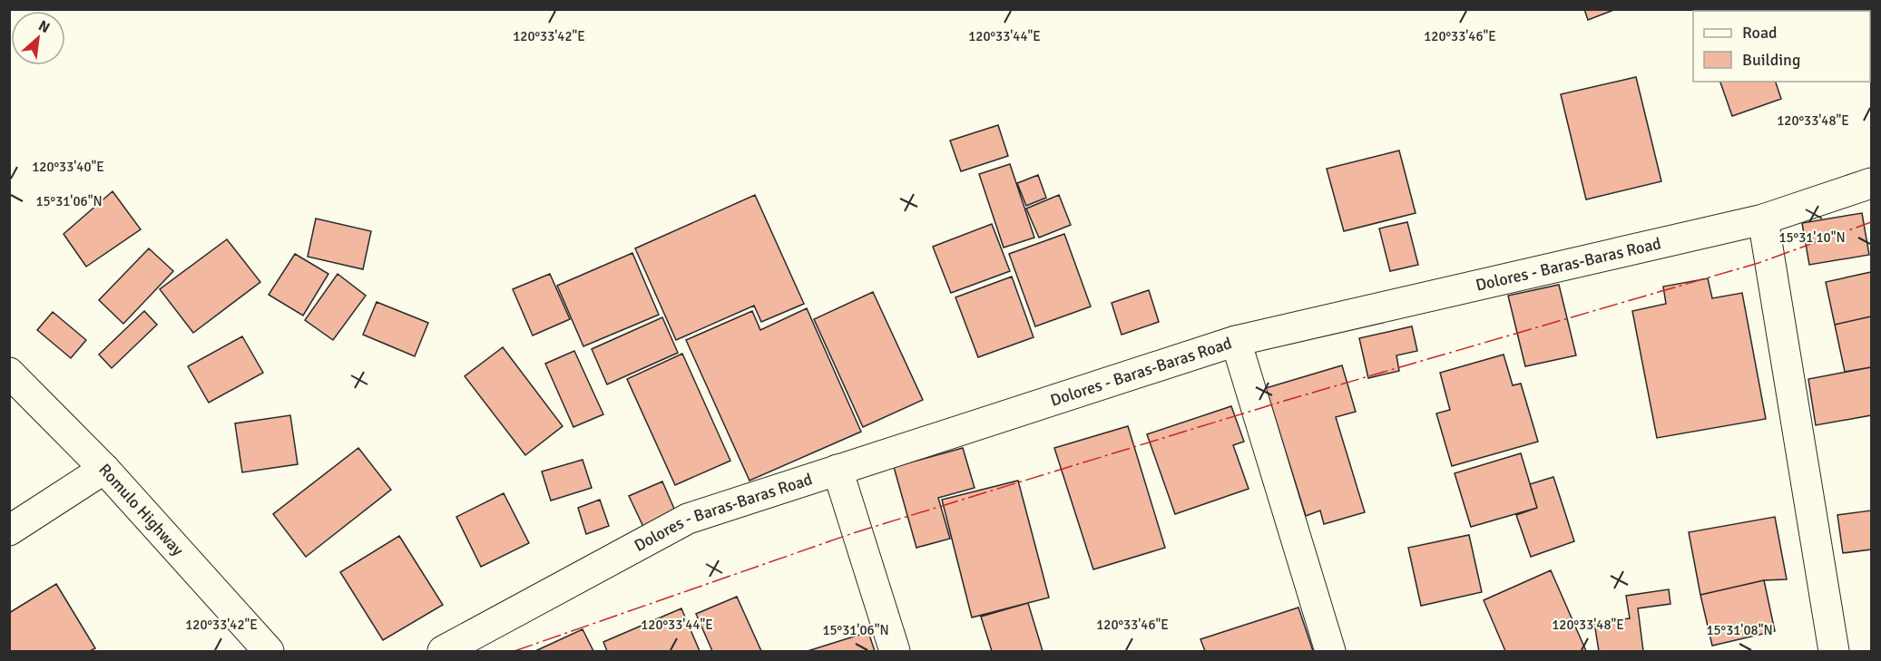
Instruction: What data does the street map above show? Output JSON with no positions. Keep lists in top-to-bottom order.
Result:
{
  "streets": {
    "main road": ["Dolores - Baras-Baras Road", "Romulo Highway"]
  },
  "legend": ["Road", "Building"],
  "north": "top right",
  "coordinates": [
    "120°33'42\"E",
    "120°33'44\"E",
    "120°33'46\"E",
    "120°33'48\"E",
    "120°33'40\"E",
    "15°31'06\"N",
    "15°31'10\"N",
    "15°31'08\"N"
  ]
}
